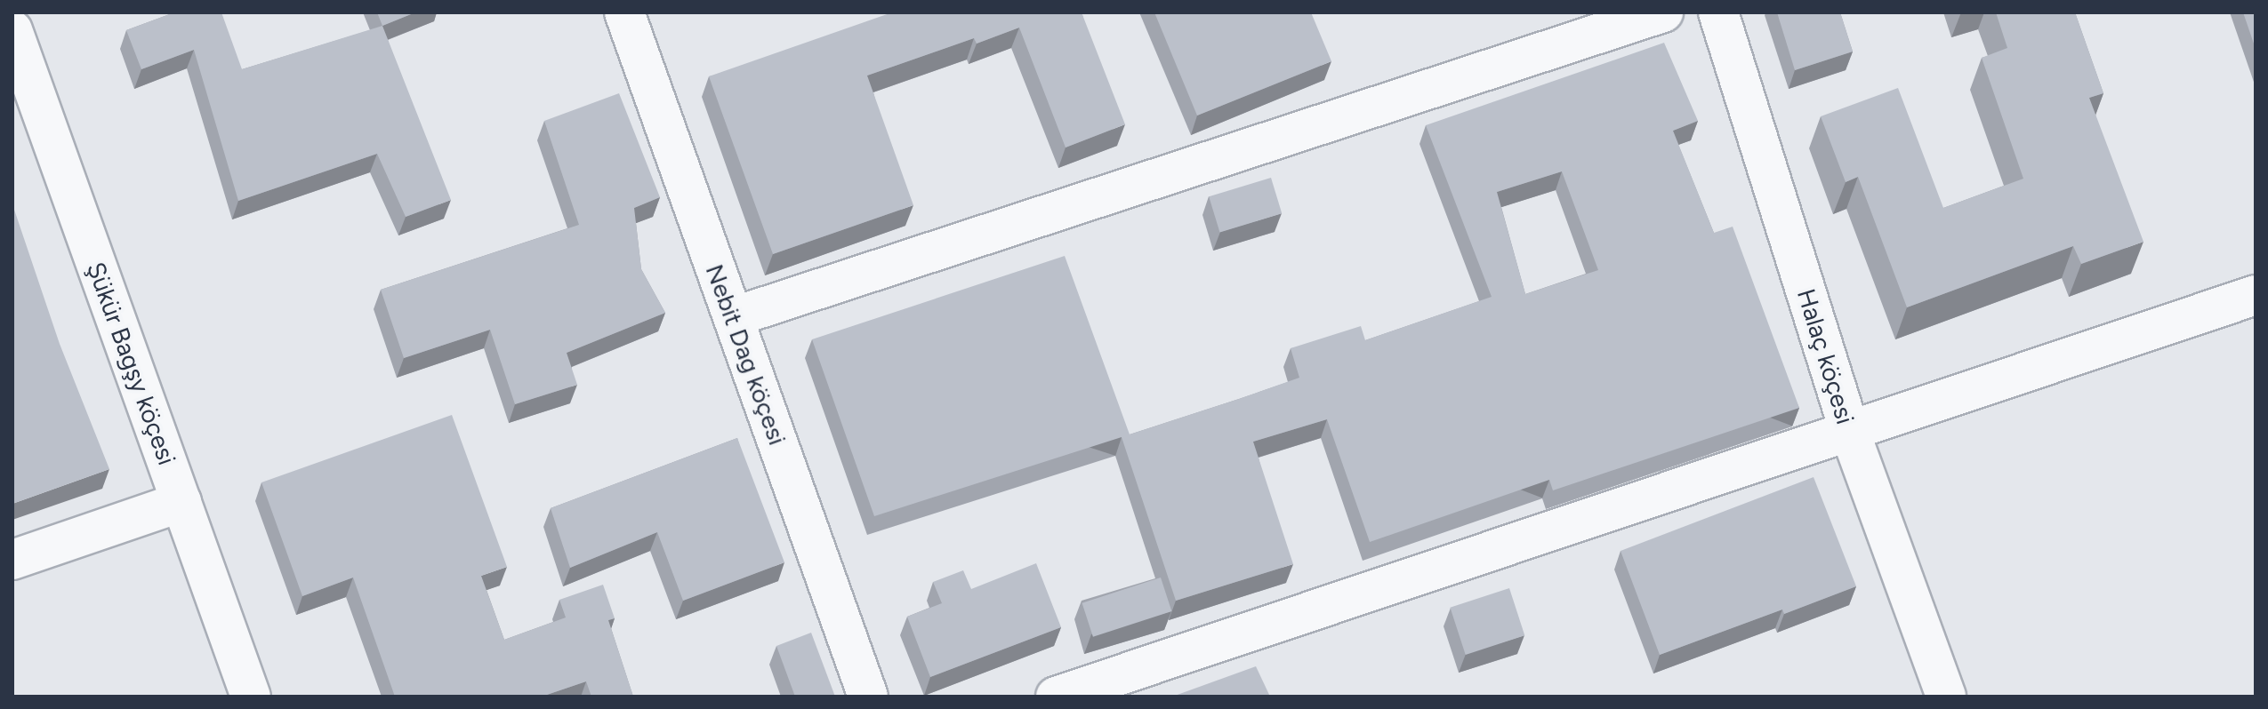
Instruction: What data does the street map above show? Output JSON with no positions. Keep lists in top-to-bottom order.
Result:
{
  "streets": {
    "street": ["Nebit Dag köçesi", "Halaç köçesi", "Şükür Bagşy köçesi"]
  }
}
